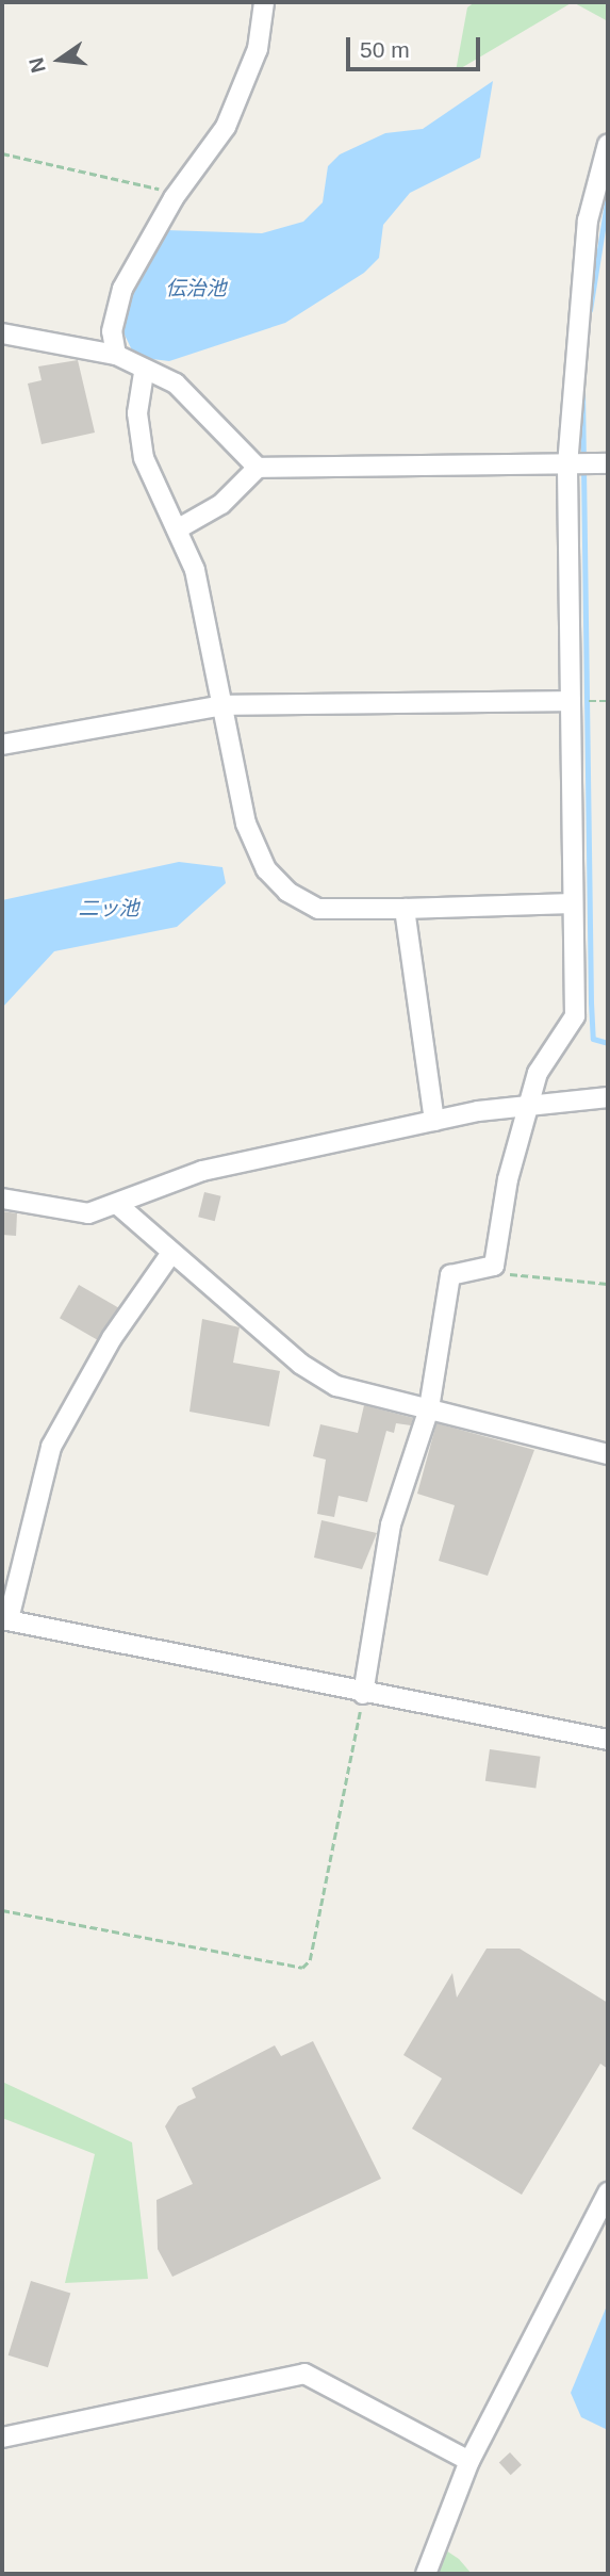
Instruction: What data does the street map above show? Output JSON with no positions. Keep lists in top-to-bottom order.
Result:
{
  "water": ["伝治池", "二ッ池"],
  "scale_bar": "50 m",
  "north": "left"
}
